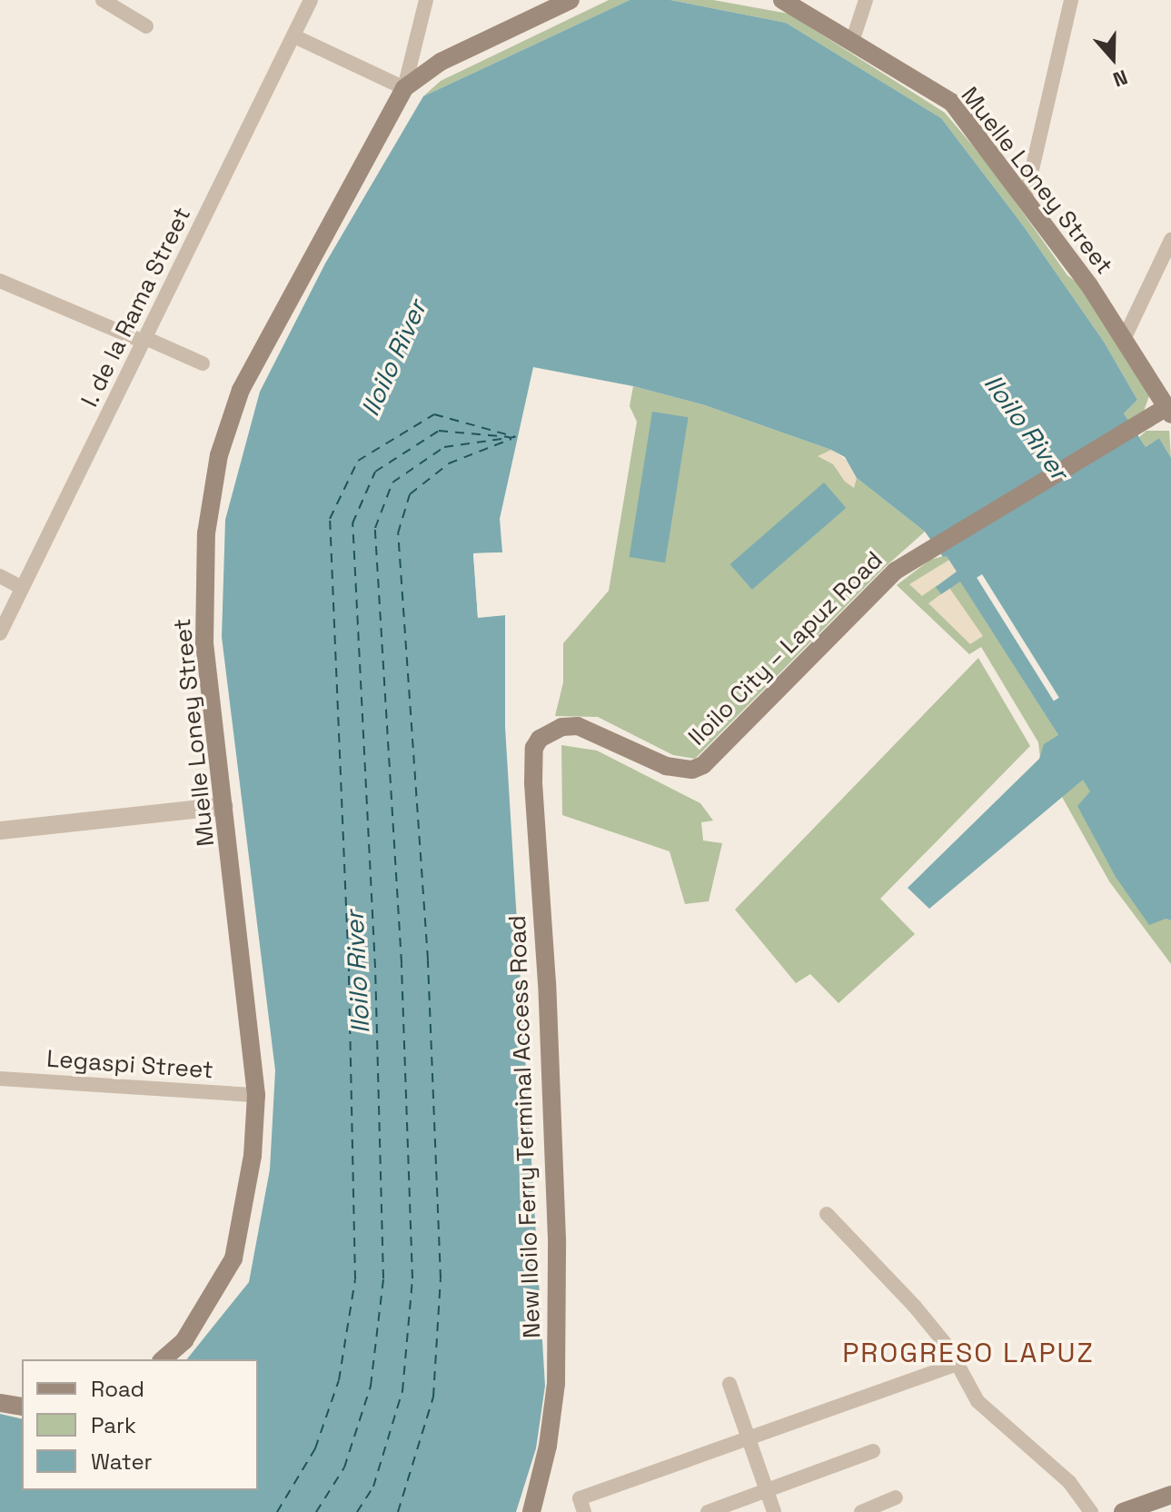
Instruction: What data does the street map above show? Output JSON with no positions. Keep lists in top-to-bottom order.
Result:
{
  "streets": {
    "main road": ["Muelle Loney Street", "Iloilo City – Lapuz Road", "New Iloilo Ferry Terminal Access Road"],
    "street": ["I. de la Rama Street", "Legaspi Street"]
  },
  "crossings": [
    ["Muelle Loney Street", "Iloilo City – Lapuz Road"],
    ["Muelle Loney Street", "Legaspi Street"],
    ["Iloilo City – Lapuz Road", "New Iloilo Ferry Terminal Access Road"]
  ],
  "districts": ["PROGRESO LAPUZ"],
  "water": ["Iloilo River"],
  "legend": ["Road", "Park", "Water"],
  "north": "bottom"
}
